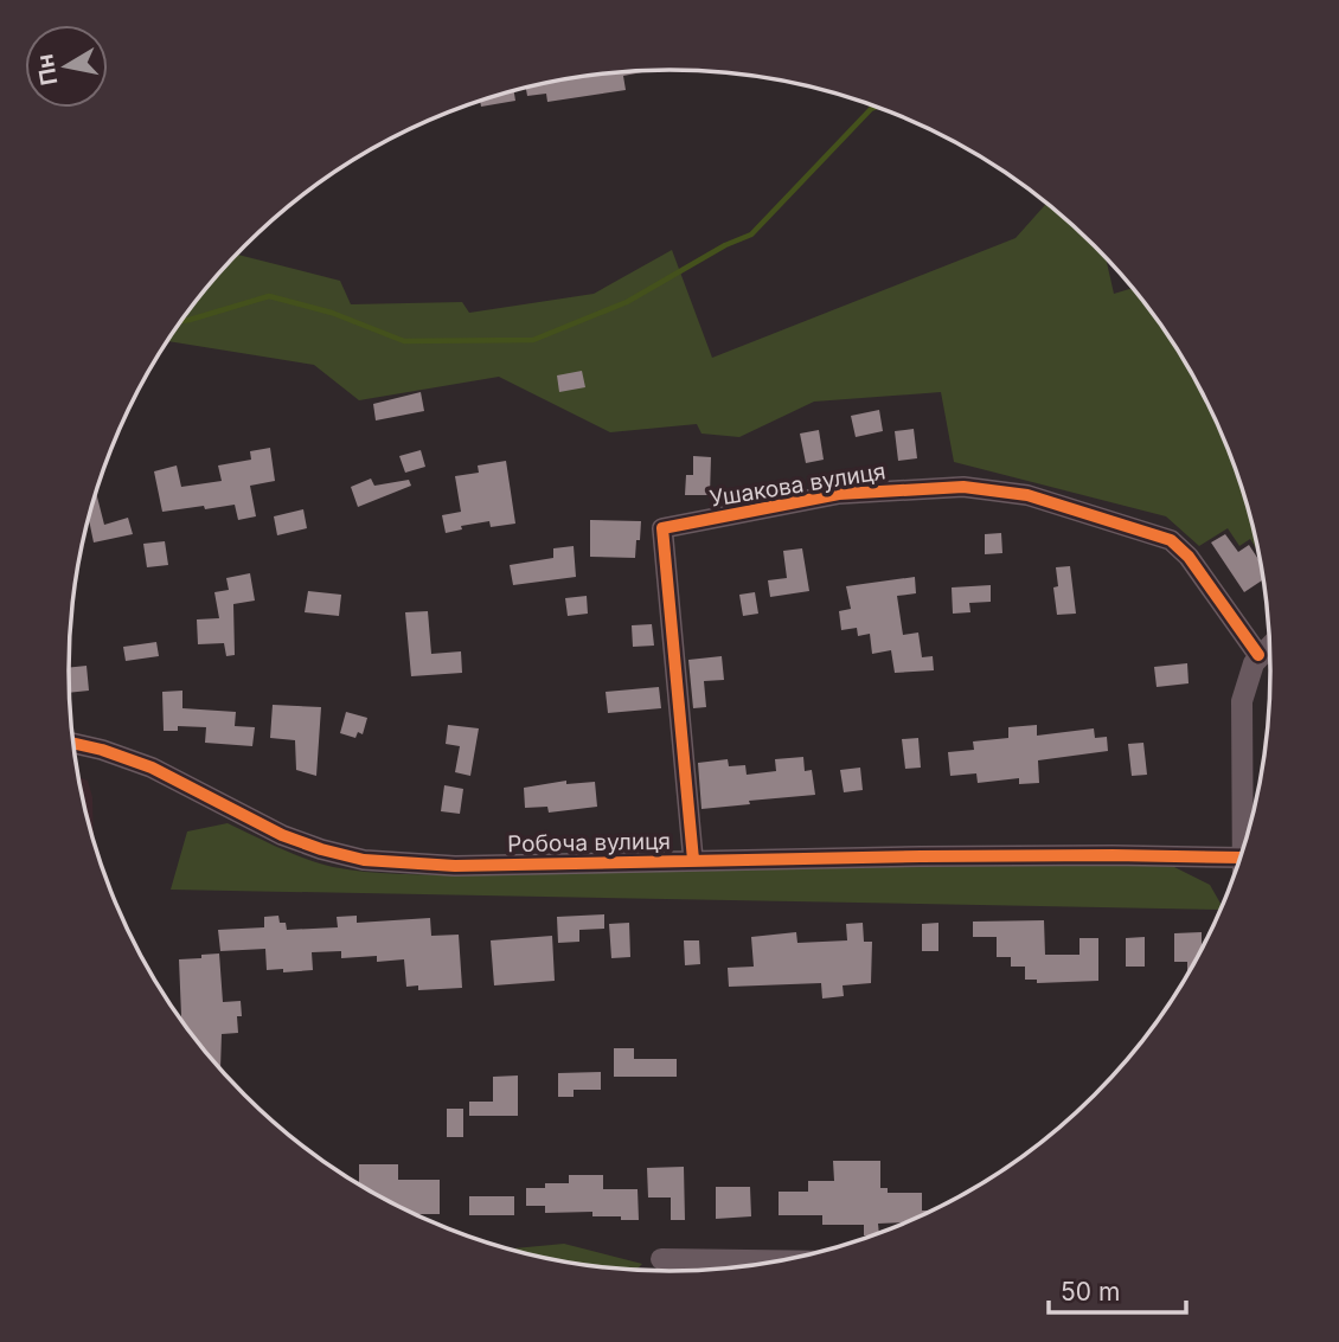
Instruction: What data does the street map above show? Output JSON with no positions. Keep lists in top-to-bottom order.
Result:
{
  "streets": {
    "street": ["Ушакова вулиця", "Робоча вулиця"]
  },
  "crossings": [
    ["Ушакова вулиця", "Робоча вулиця"]
  ],
  "scale_bar": "50 m",
  "north": "left"
}
